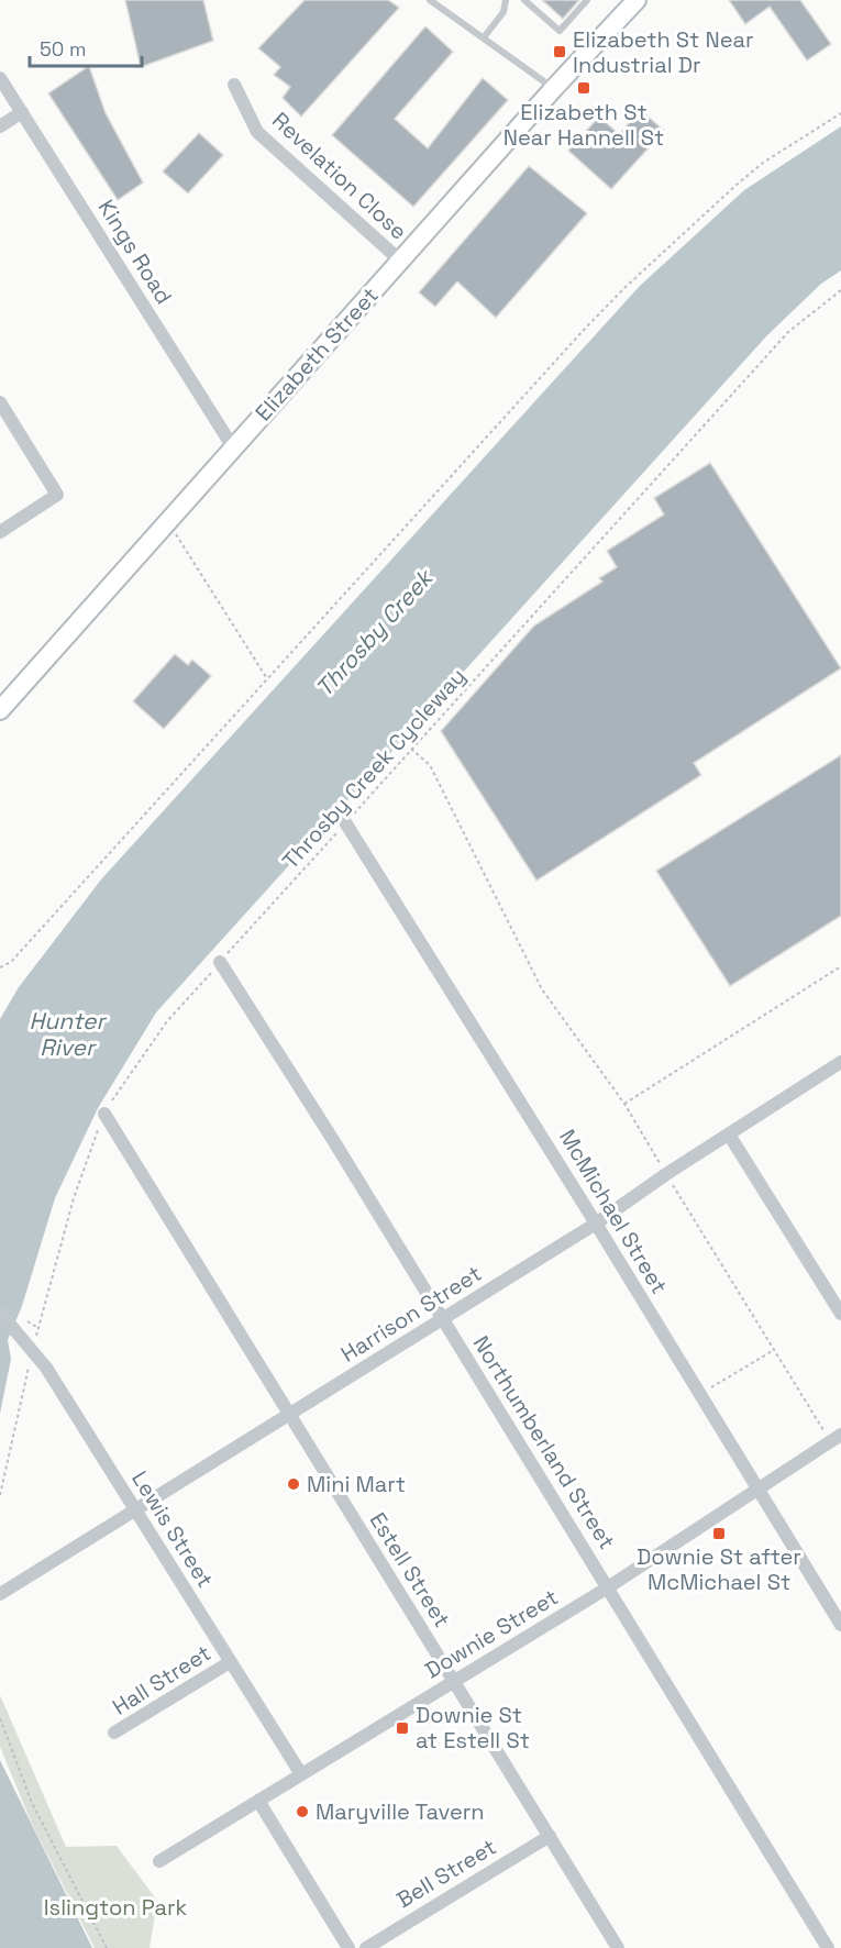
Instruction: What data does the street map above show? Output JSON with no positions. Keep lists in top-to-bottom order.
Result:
{
  "streets": {
    "main road": ["Elizabeth Street"],
    "street": [
      "Revelation Close",
      "Kings Road",
      "McMichael Street",
      "Harrison Street",
      "Northumberland Street",
      "Lewis Street",
      "Estell Street",
      "Downie Street",
      "Hall Street",
      "Bell Street"
    ],
    "path": ["Throsby Creek Cycleway"]
  },
  "crossings": [
    ["Revelation Close", "Elizabeth Street"],
    ["Kings Road", "Elizabeth Street"],
    ["Throsby Creek Cycleway", "McMichael Street"],
    ["Throsby Creek Cycleway", "Northumberland Street"],
    ["Throsby Creek Cycleway", "Estell Street"],
    ["McMichael Street", "Harrison Street"],
    ["McMichael Street", "Downie Street"],
    ["Harrison Street", "Northumberland Street"],
    ["Harrison Street", "Lewis Street"],
    ["Harrison Street", "Estell Street"],
    ["Northumberland Street", "Downie Street"],
    ["Lewis Street", "Downie Street"],
    ["Lewis Street", "Hall Street"],
    ["Estell Street", "Downie Street"],
    ["Estell Street", "Bell Street"]
  ],
  "water": ["Throsby Creek", "Hunter River"],
  "parks": ["Islington Park"],
  "places": {
    "transit": [
      "Elizabeth St Near Industrial Dr",
      "Elizabeth St Near Hannell St",
      "Downie St after McMichael St",
      "Downie St at Estell St"
    ],
    "other": ["Mini Mart", "Maryville Tavern"]
  },
  "scale_bar": "50 m"
}
